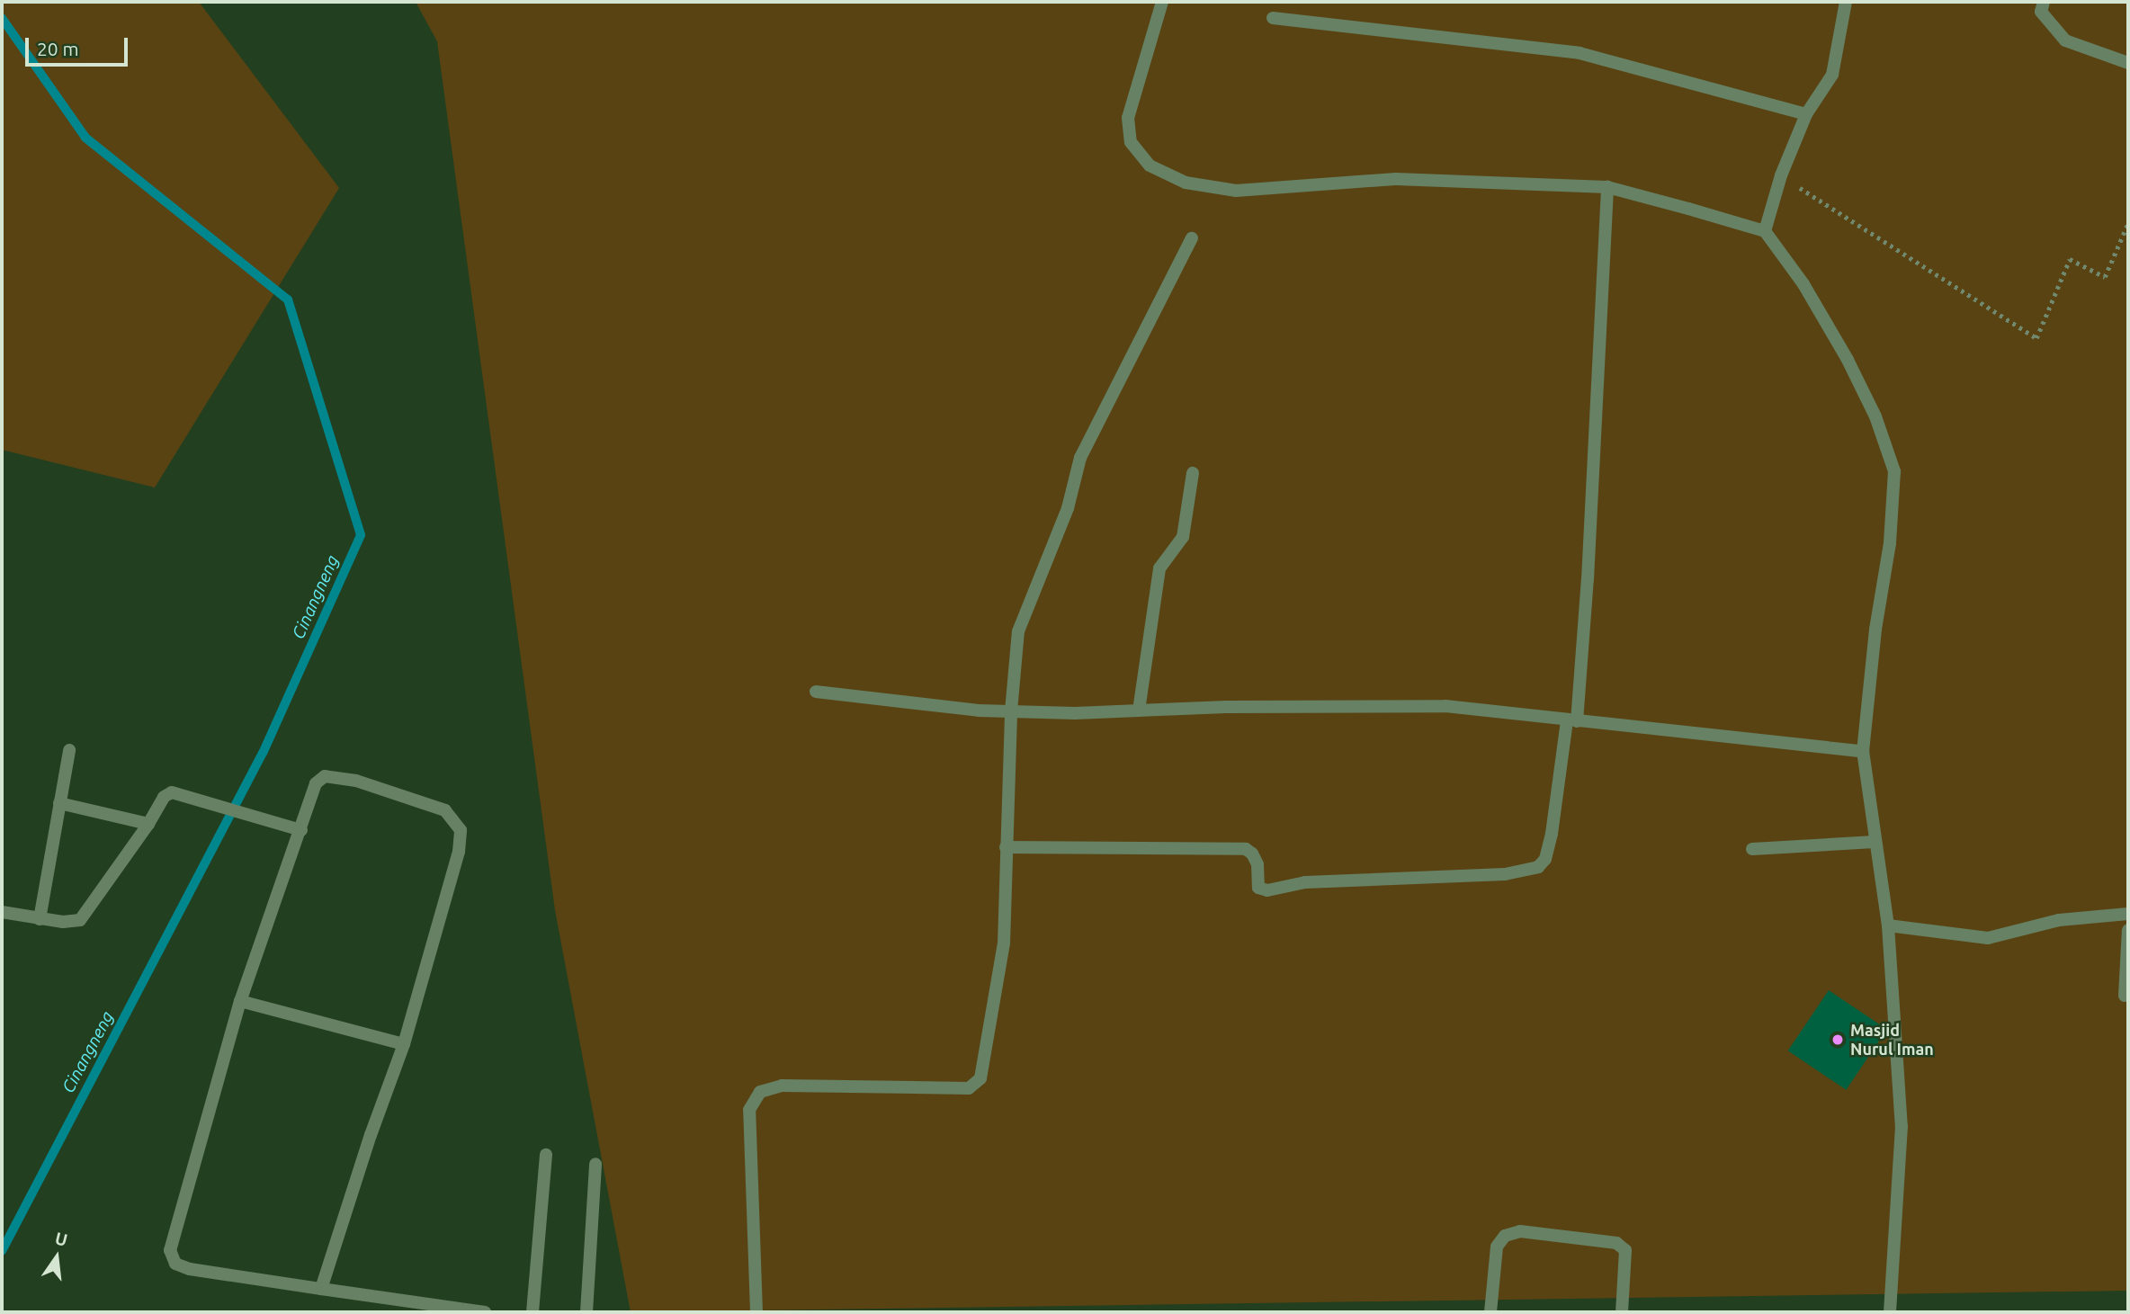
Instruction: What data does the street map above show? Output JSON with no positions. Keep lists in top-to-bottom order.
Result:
{
  "water": ["Cinangneng"],
  "places": ["Masjid Nurul Iman"],
  "scale_bar": "20 m",
  "north": "top"
}
